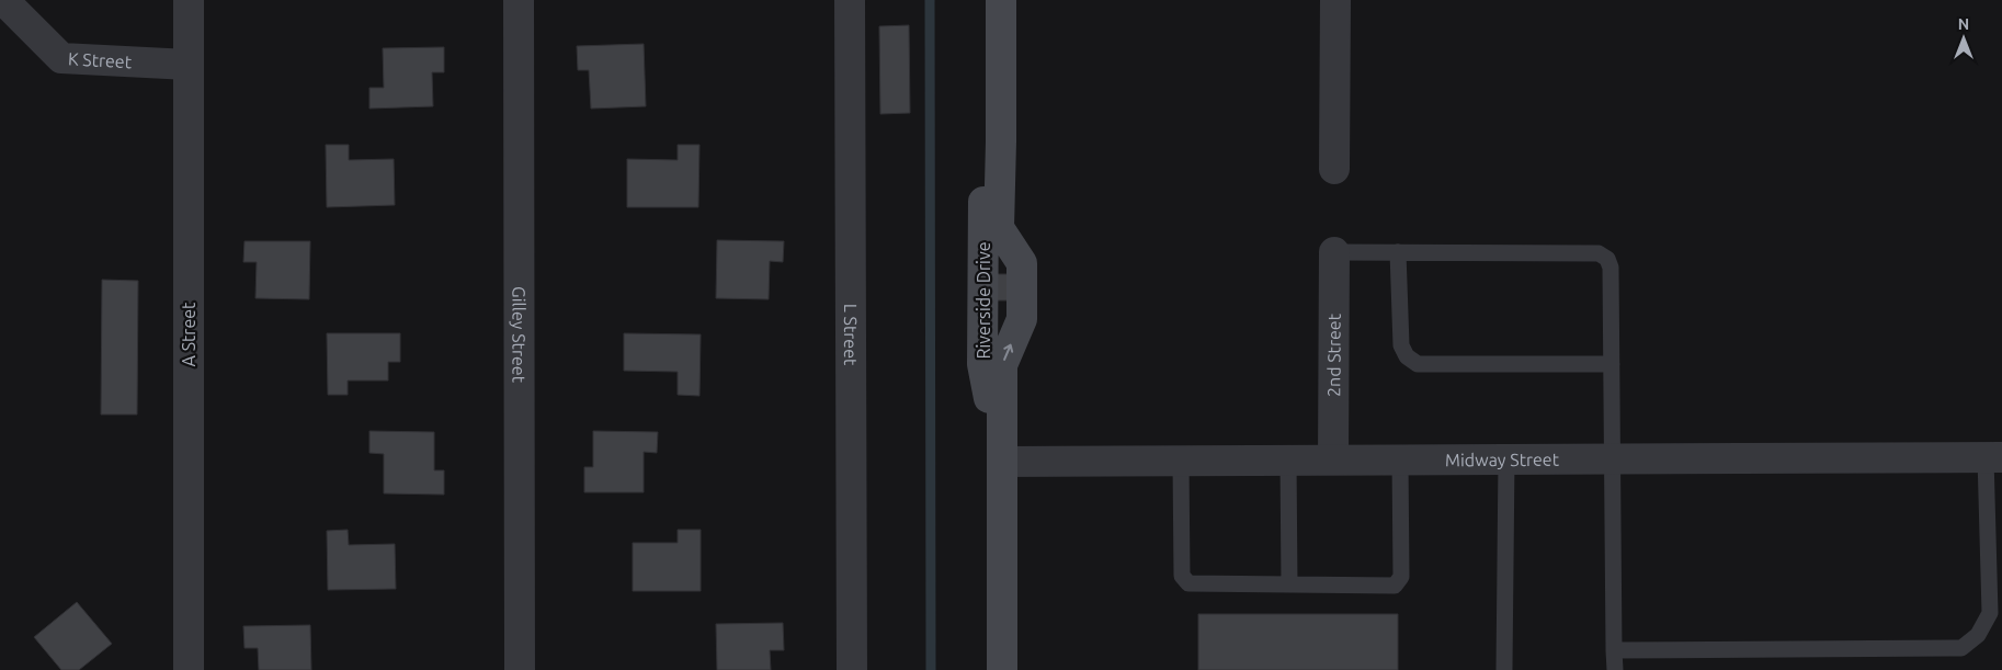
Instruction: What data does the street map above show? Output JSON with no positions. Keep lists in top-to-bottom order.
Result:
{
  "streets": {
    "street": [
      "K Street",
      "Riverside Drive",
      "A Street",
      "Gilley Street",
      "L Street",
      "2nd Street",
      "Midway Street"
    ]
  },
  "crossings": [
    ["K Street", "A Street"],
    ["Riverside Drive", "Midway Street"],
    ["2nd Street", "Midway Street"]
  ],
  "north": "top"
}
